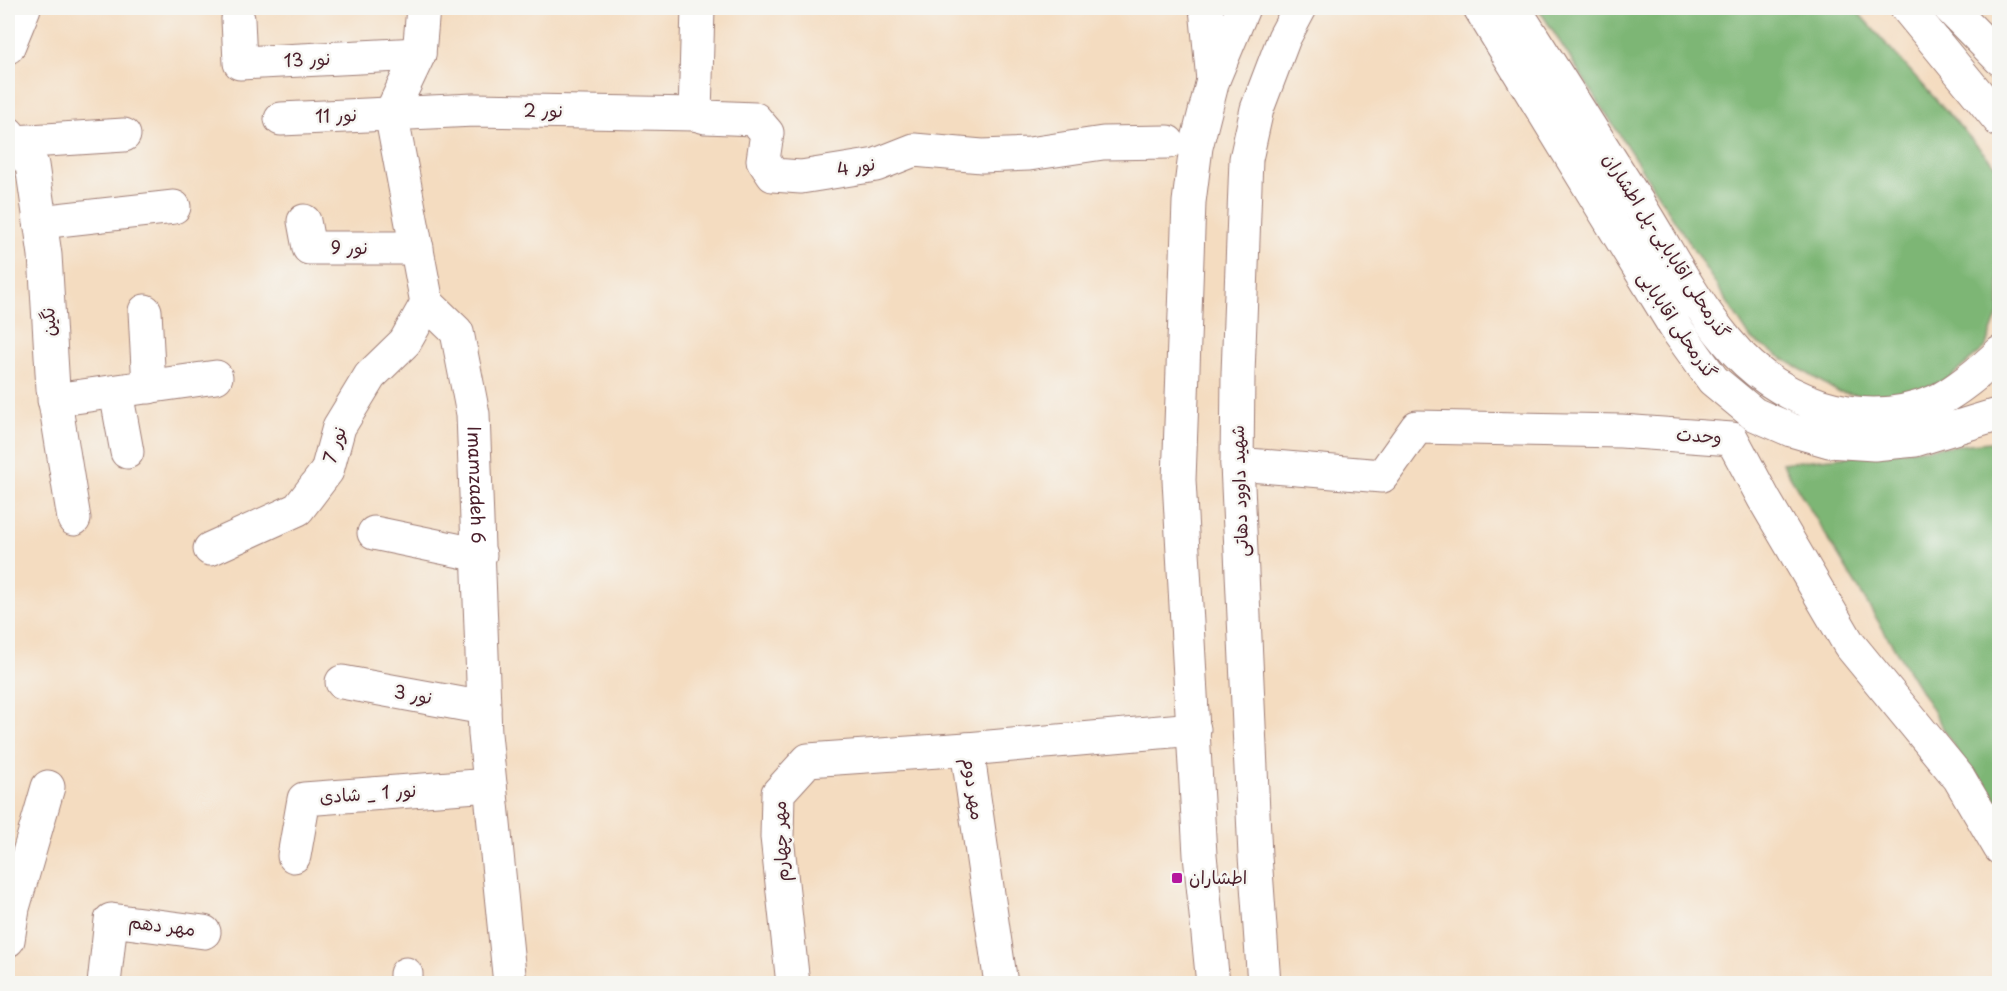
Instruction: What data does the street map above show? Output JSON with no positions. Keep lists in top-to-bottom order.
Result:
{
  "streets": {
    "main road": [
      "نور 13",
      "نور 2",
      "نور 11",
      "نور 4",
      "گذرمحلی اقابابایی-پل اطشاران",
      "نور 9",
      "نگین",
      "گذرمحلی اقابابایی",
      "وحدت",
      "نور 7",
      "Imamzadeh 6",
      "شهید داوود دهاتی",
      "نور 3",
      "مهر دوم",
      "نور 1 _ شادی",
      "مهر چهارم",
      "مهر دهم"
    ]
  },
  "crossings": [
    ["نور 2", "نور 11"],
    ["نور 2", "نور 4"],
    ["وحدت", "شهید داوود دهاتی"],
    ["نور 7", "Imamzadeh 6"],
    ["Imamzadeh 6", "نور 3"],
    ["Imamzadeh 6", "نور 1 _ شادی"],
    ["مهر دوم", "مهر چهارم"]
  ],
  "places": {
    "transit": ["اطشاران"]
  }
}
